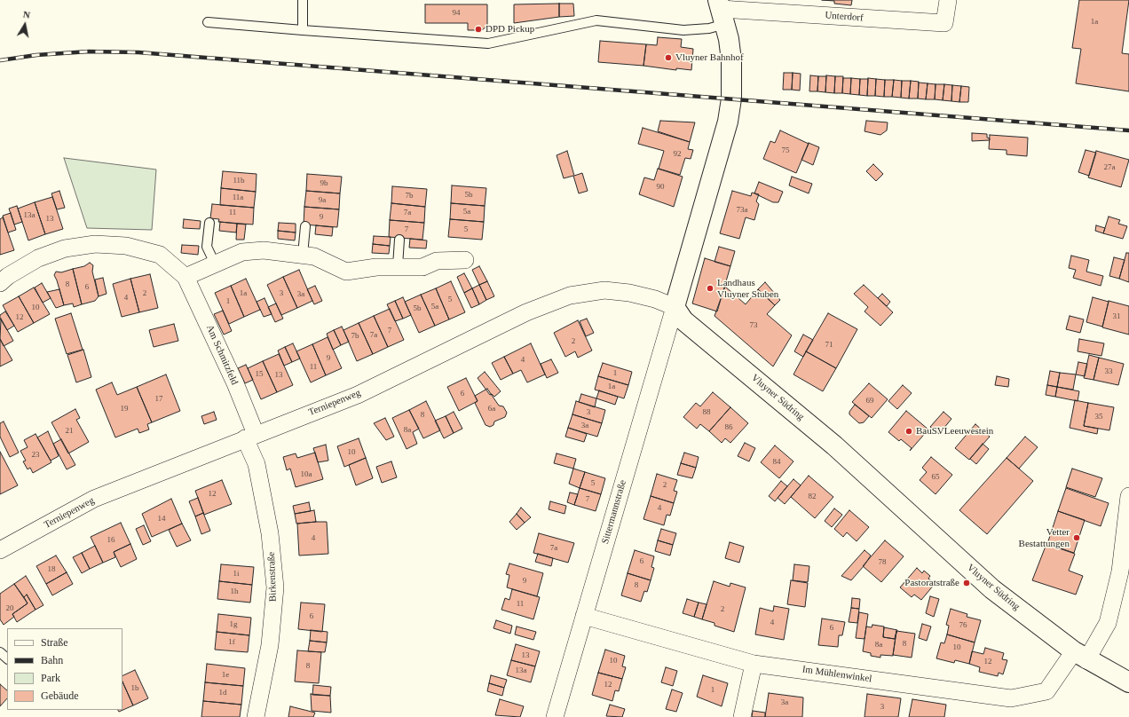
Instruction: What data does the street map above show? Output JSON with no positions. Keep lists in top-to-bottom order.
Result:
{
  "streets": {
    "street": [
      "Unterdorf",
      "Am Schmitzfeld",
      "Vluyner Südring",
      "Terniepenweg",
      "Sittermannstraße",
      "Birkenstraße",
      "Im Mühlenwinkel"
    ]
  },
  "crossings": [
    ["Am Schmitzfeld", "Terniepenweg"],
    ["Am Schmitzfeld", "Birkenstraße"],
    ["Vluyner Südring", "Terniepenweg"],
    ["Vluyner Südring", "Sittermannstraße"],
    ["Vluyner Südring", "Im Mühlenwinkel"],
    ["Terniepenweg", "Sittermannstraße"],
    ["Terniepenweg", "Birkenstraße"],
    ["Sittermannstraße", "Im Mühlenwinkel"]
  ],
  "places": [
    "DPD Pickup",
    "Vluyner Bahnhof",
    "Landhaus Vluyner Stuben",
    "BauSVLeeuwestein",
    "Vetter Bestattungen",
    "Pastoratstraße"
  ],
  "house_numbers": [
    "94",
    "1a",
    "75",
    "92",
    "27a",
    "11b",
    "9b",
    "90",
    "5b",
    "7b",
    "11a",
    "9a",
    "73a",
    "5a",
    "11",
    "7a",
    "13a",
    "9",
    "13",
    "7",
    "5",
    "8",
    "6",
    "2",
    "1a",
    "3",
    "3a",
    "4",
    "5",
    "1",
    "5a",
    "10",
    "5b",
    "31",
    "12",
    "73",
    "7",
    "7a",
    "7b",
    "2",
    "71",
    "9",
    "4",
    "11",
    "33",
    "1",
    "15",
    "13",
    "1a",
    "6",
    "17",
    "69",
    "19",
    "6a",
    "3",
    "88",
    "8",
    "35",
    "3a",
    "86",
    "8a",
    "21",
    "10",
    "23",
    "84",
    "10a",
    "65",
    "5",
    "2",
    "12",
    "82",
    "7",
    "4",
    "14",
    "4",
    "16",
    "7a",
    "6",
    "78",
    "18",
    "1i",
    "9",
    "8",
    "1h",
    "11",
    "20",
    "2",
    "6",
    "4",
    "1g",
    "76",
    "6",
    "1f",
    "8",
    "8a",
    "10",
    "13",
    "10",
    "12",
    "8",
    "13a",
    "1e",
    "12",
    "1b",
    "1",
    "1d",
    "3a",
    "3"
  ],
  "legend": [
    "Straße",
    "Bahn",
    "Park",
    "Gebäude"
  ],
  "north": "top"
}
